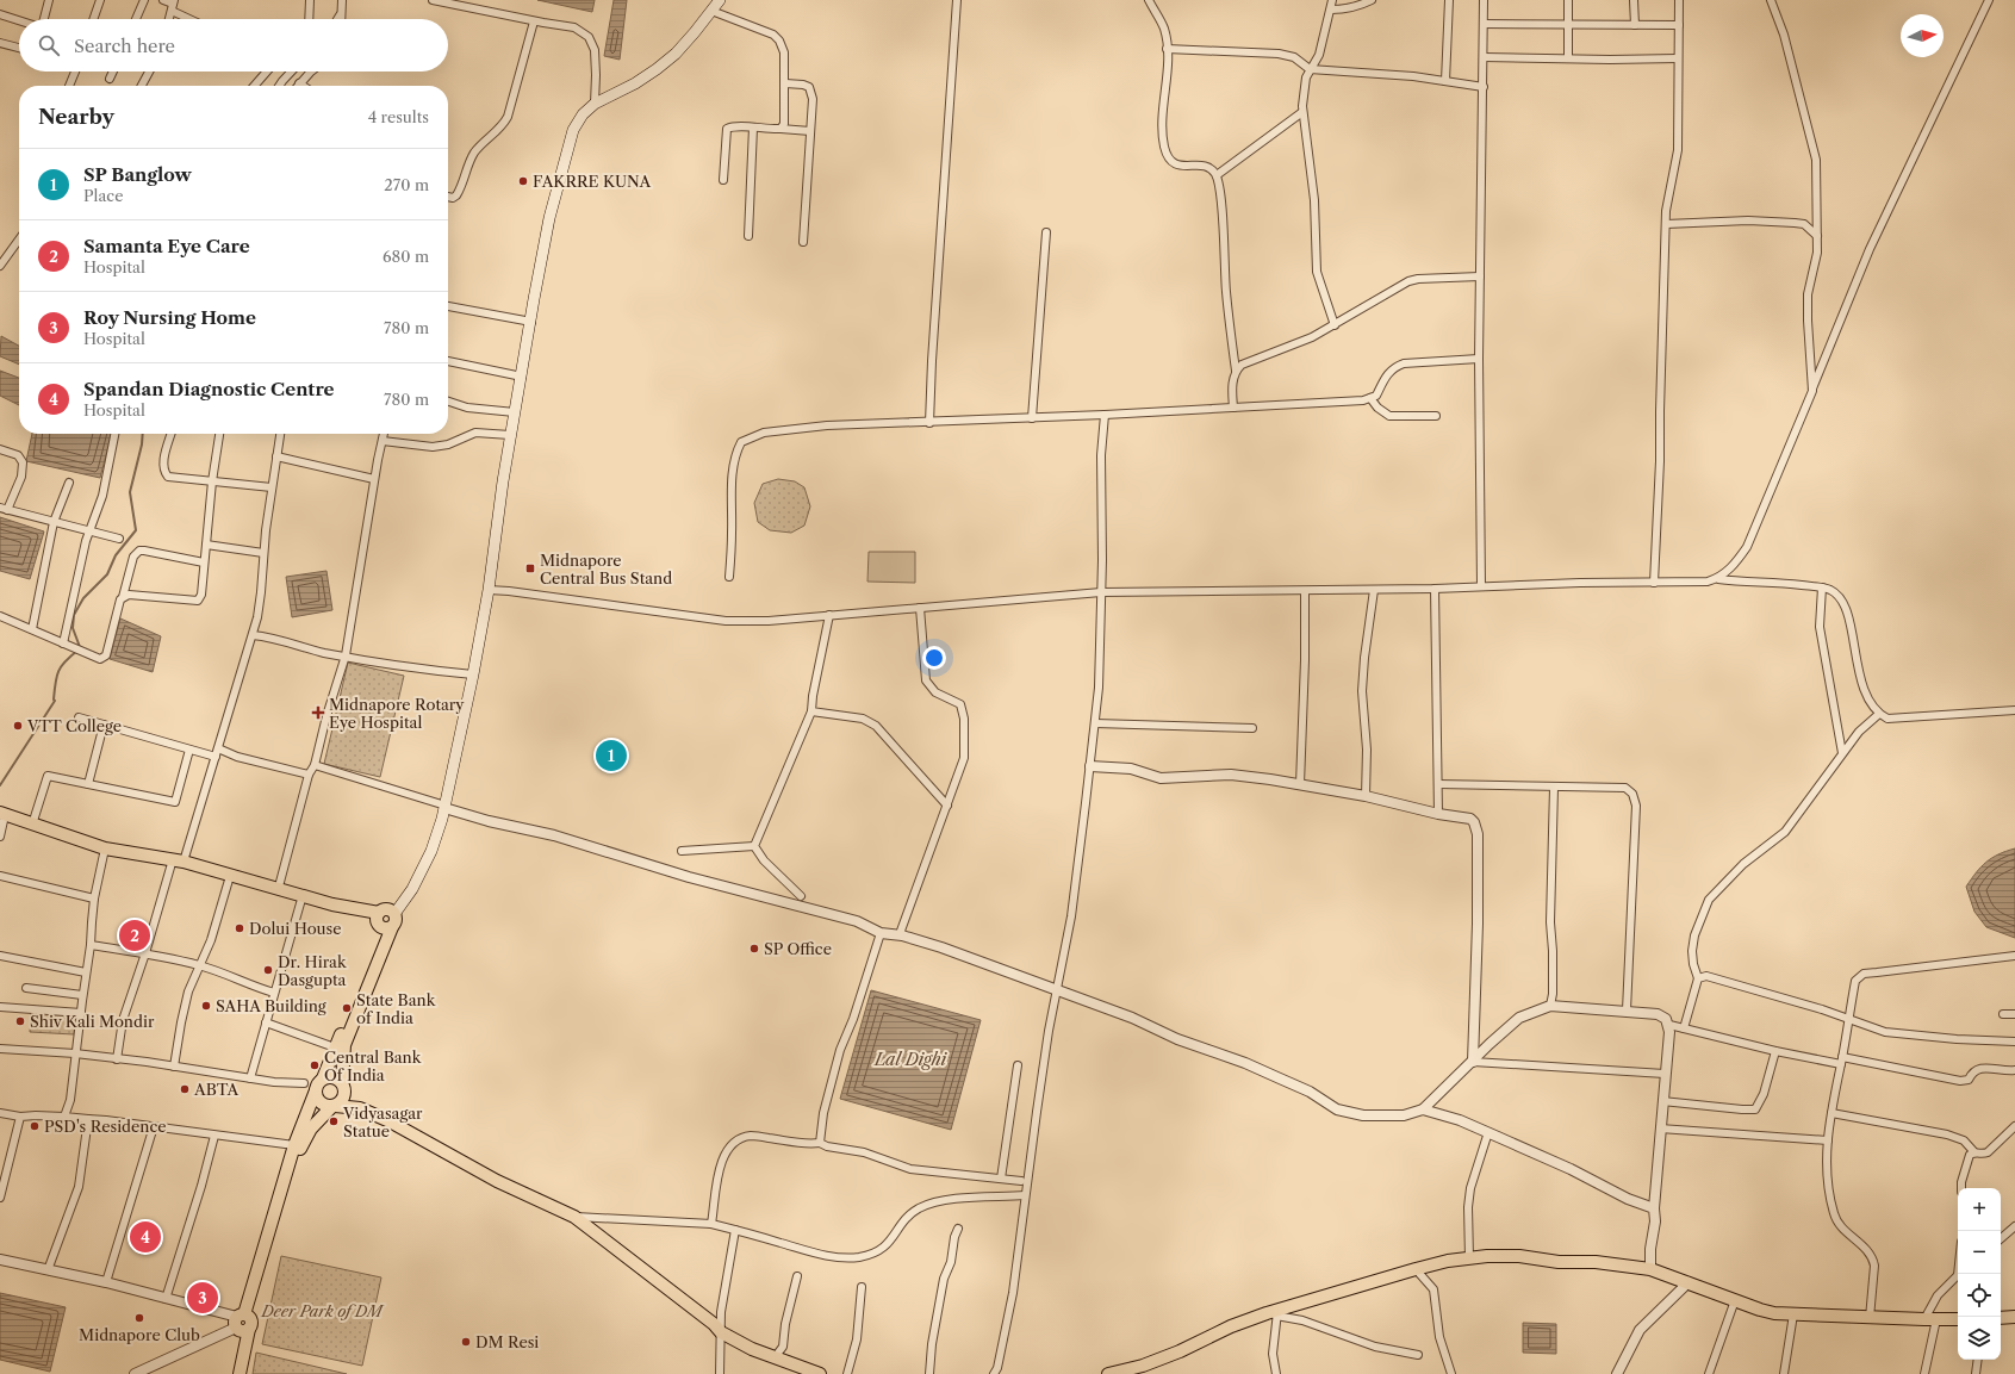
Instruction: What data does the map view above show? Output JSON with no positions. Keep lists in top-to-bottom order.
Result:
{
  "water": ["Lal Dighi"],
  "parks": ["Deer Park of DM"],
  "places": {
    "other": [
      "FAKRRE KUNA",
      "VTT College",
      "Dolui House",
      "SP Office",
      "Dr. Hirak Dasgupta",
      "SAHA Building",
      "State Bank of India",
      "Shiv Kali Mondir",
      "Central Bank Of India",
      "ABTA",
      "Vidyasagar Statue",
      "PSD's Residence",
      "Midnapore Club",
      "DM Resi"
    ],
    "transit": ["Midnapore Central Bus Stand"],
    "health": ["Midnapore Rotary Eye Hospital"]
  },
  "north": "right",
  "page": {
    "search": "Search here",
    "heading": ["Nearby", "4 results"],
    "list": [
      {
        "mark": "1",
        "name": "SP Banglow",
        "note": "Place",
        "value": "270 m"
      },
      {
        "mark": "2",
        "name": "Samanta Eye Care",
        "note": "Hospital",
        "value": "680 m"
      },
      {
        "mark": "3",
        "name": "Roy Nursing Home",
        "note": "Hospital",
        "value": "780 m"
      },
      {
        "mark": "4",
        "name": "Spandan Diagnostic Centre",
        "note": "Hospital",
        "value": "780 m"
      }
    ],
    "pins": [
      "1",
      "2",
      "4",
      "3"
    ],
    "map_buttons": ["+", "−"]
  }
}
